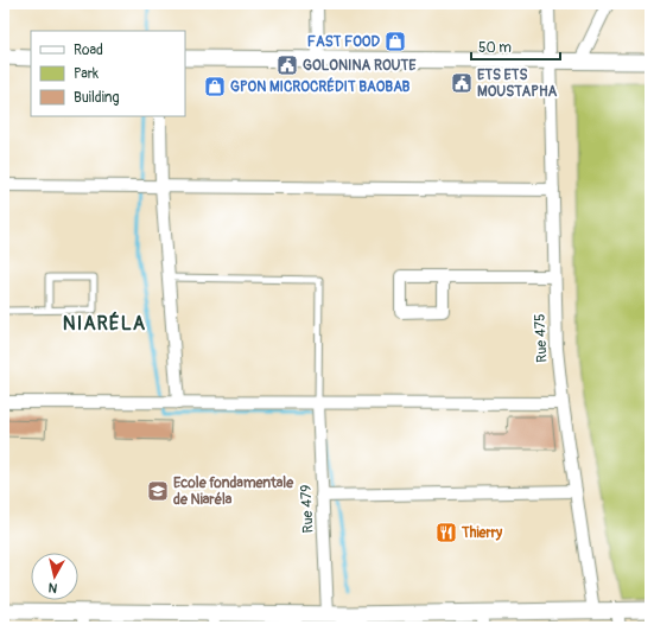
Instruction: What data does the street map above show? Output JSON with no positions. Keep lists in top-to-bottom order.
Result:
{
  "streets": {
    "street": ["Rue 475", "Rue 479"]
  },
  "districts": ["NIARÉLA"],
  "places": {
    "shop": ["FAST FOOD", "GPON MICROCRÉDIT BAOBAB"],
    "public building": ["GOLONINA ROUTE", "ETS ETS MOUSTAPHA"],
    "school or university": ["Ecole fondamentale de Niaréla"],
    "restaurant": ["Thierry"]
  },
  "legend": ["Road", "Park", "Building"],
  "scale_bar": "50 m",
  "north": "bottom"
}
